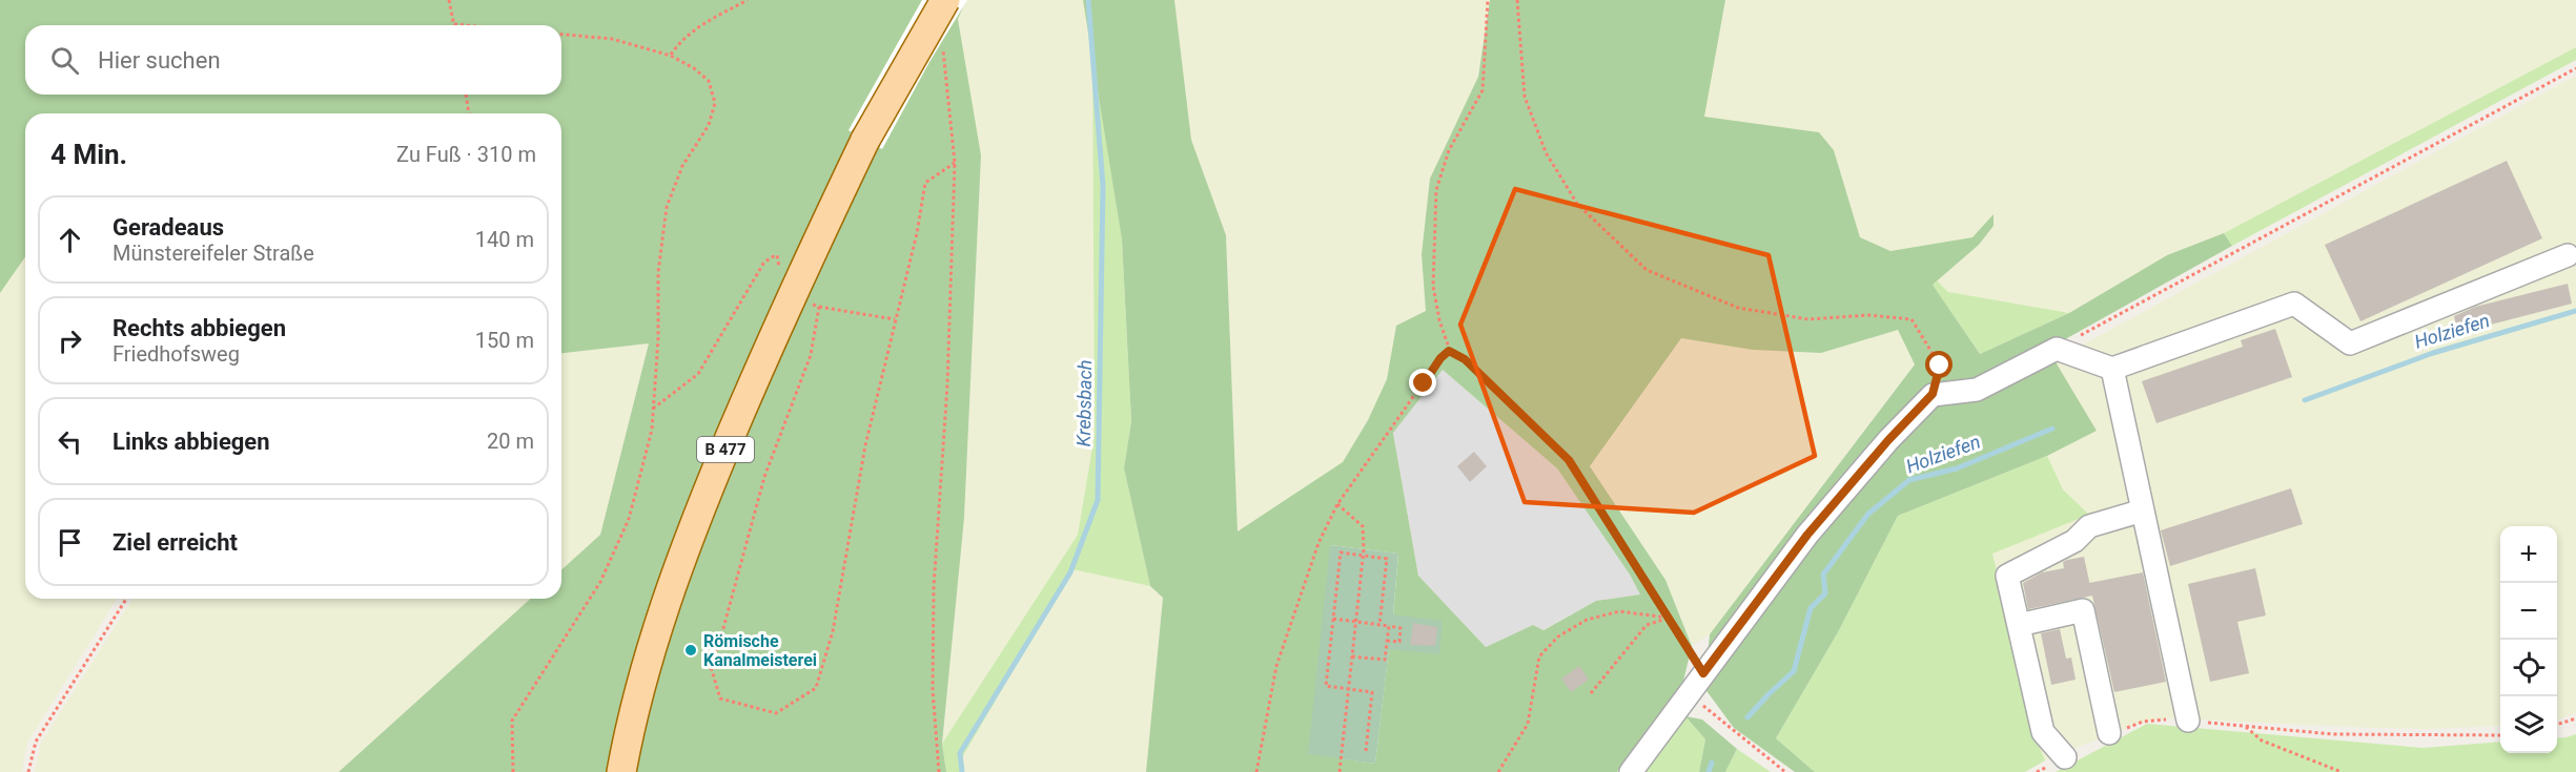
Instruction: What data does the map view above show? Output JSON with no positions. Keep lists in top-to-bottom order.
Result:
{
  "streets": {
    "main road": ["B 477"]
  },
  "water": ["Holziefen", "Krebsbach"],
  "places": ["Römische Kanalmeisterei"],
  "page": {
    "search": "Hier suchen",
    "heading": ["4 Min.", "Zu Fuß · 310 m"],
    "list": [
      ["Geradeaus", "Münstereifeler Straße", "140 m"],
      ["Rechts abbiegen", "Friedhofsweg", "150 m"],
      ["Links abbiegen", "20 m"],
      "Ziel erreicht"
    ],
    "map_buttons": ["+", "−"]
  }
}
